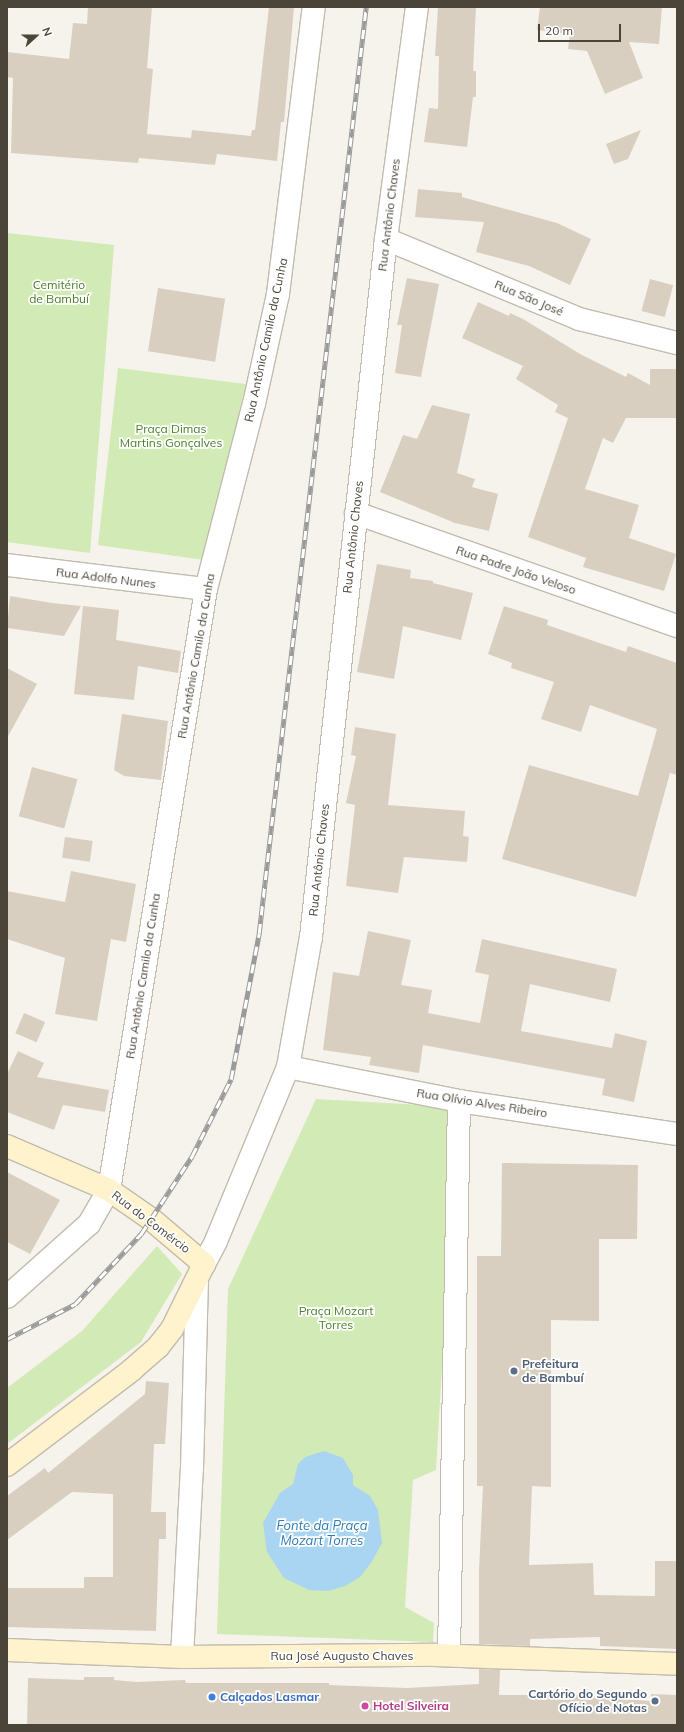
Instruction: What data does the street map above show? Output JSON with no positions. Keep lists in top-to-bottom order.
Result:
{
  "streets": {
    "street": [
      "Rua Antônio Chaves",
      "Rua São José",
      "Rua Antônio Camilo da Cunha",
      "Rua Padre João Veloso",
      "Rua Adolfo Nunes",
      "Rua Olívio Alves Ribeiro",
      "Rua do Comércio",
      "Rua José Augusto Chaves"
    ]
  },
  "crossings": [
    ["Rua Antônio Chaves", "Rua São José"],
    ["Rua Antônio Chaves", "Rua Padre João Veloso"],
    ["Rua Antônio Chaves", "Rua Olívio Alves Ribeiro"],
    ["Rua Antônio Camilo da Cunha", "Rua Adolfo Nunes"],
    ["Rua Antônio Camilo da Cunha", "Rua do Comércio"]
  ],
  "water": ["Fonte da Praça Mozart Torres"],
  "parks": ["Cemitério de Bambuí", "Praça Dimas Martins Gonçalves", "Praça Mozart Torres"],
  "places": [
    "Prefeitura de Bambuí",
    "Calçados Lasmar",
    "Cartório do Segundo Ofício de Notas",
    "Hotel Silveira"
  ],
  "scale_bar": "20 m",
  "north": "right"
}
